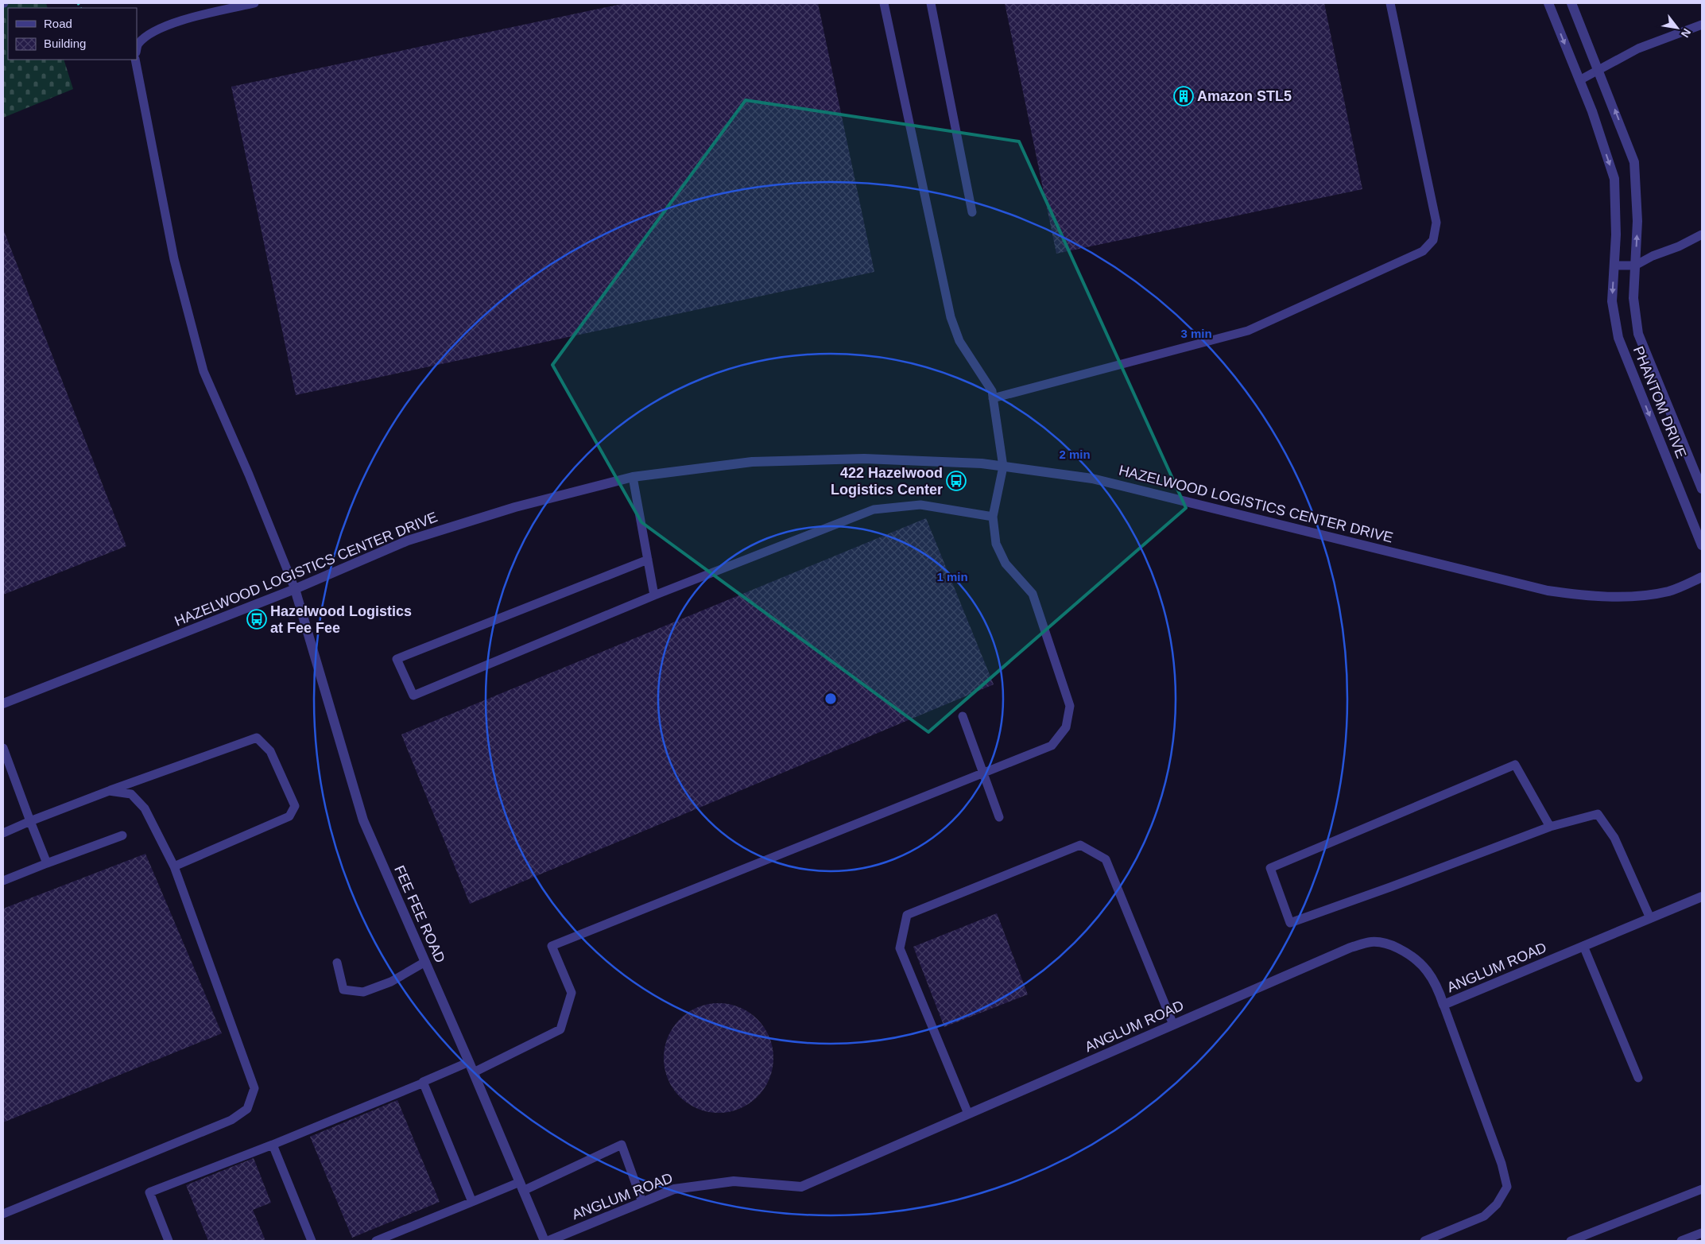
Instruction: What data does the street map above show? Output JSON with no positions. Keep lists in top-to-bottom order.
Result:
{
  "streets": {
    "street": [
      "PHANTOM DRIVE",
      "HAZELWOOD LOGISTICS CENTER DRIVE",
      "FEE FEE ROAD",
      "ANGLUM ROAD"
    ]
  },
  "crossings": [
    ["HAZELWOOD LOGISTICS CENTER DRIVE", "FEE FEE ROAD"]
  ],
  "places": {
    "building": ["Amazon STL5"],
    "bus stop": ["422 Hazelwood Logistics Center", "Hazelwood Logistics at Fee Fee"]
  },
  "legend": ["Road", "Building"],
  "north": "bottom right",
  "rings": ["3 min", "2 min", "1 min"]
}
